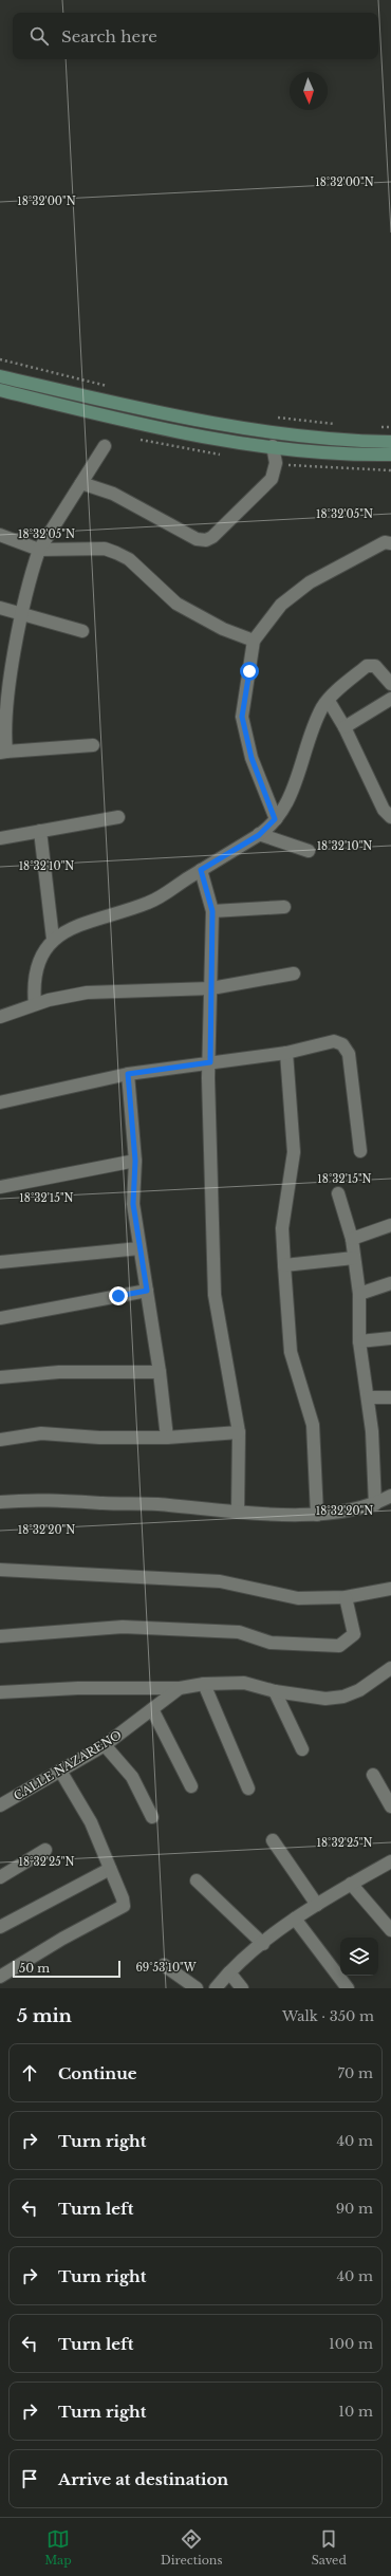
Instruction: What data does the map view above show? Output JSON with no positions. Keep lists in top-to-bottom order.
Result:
{
  "streets": {
    "street": ["CALLE NAZARENO"]
  },
  "scale_bar": "50 m",
  "north": "bottom",
  "page": {
    "search": "Search here",
    "scale": "50 m",
    "heading": ["5 min", "Walk · 350 m"],
    "list": [
      ["Continue", "70 m"],
      ["Turn right", "40 m"],
      ["Turn left", "90 m"],
      ["Turn right", "40 m"],
      ["Turn left", "100 m"],
      ["Turn right", "10 m"],
      "Arrive at destination"
    ],
    "nav": ["Map", "Directions", "Saved"]
  },
  "coordinates": [
    "18°32'00\"N",
    "18°32'05\"N",
    "18°32'10\"N",
    "18°32'15\"N",
    "18°32'20\"N",
    "18°32'25\"N",
    "69°53'10\"W"
  ]
}
